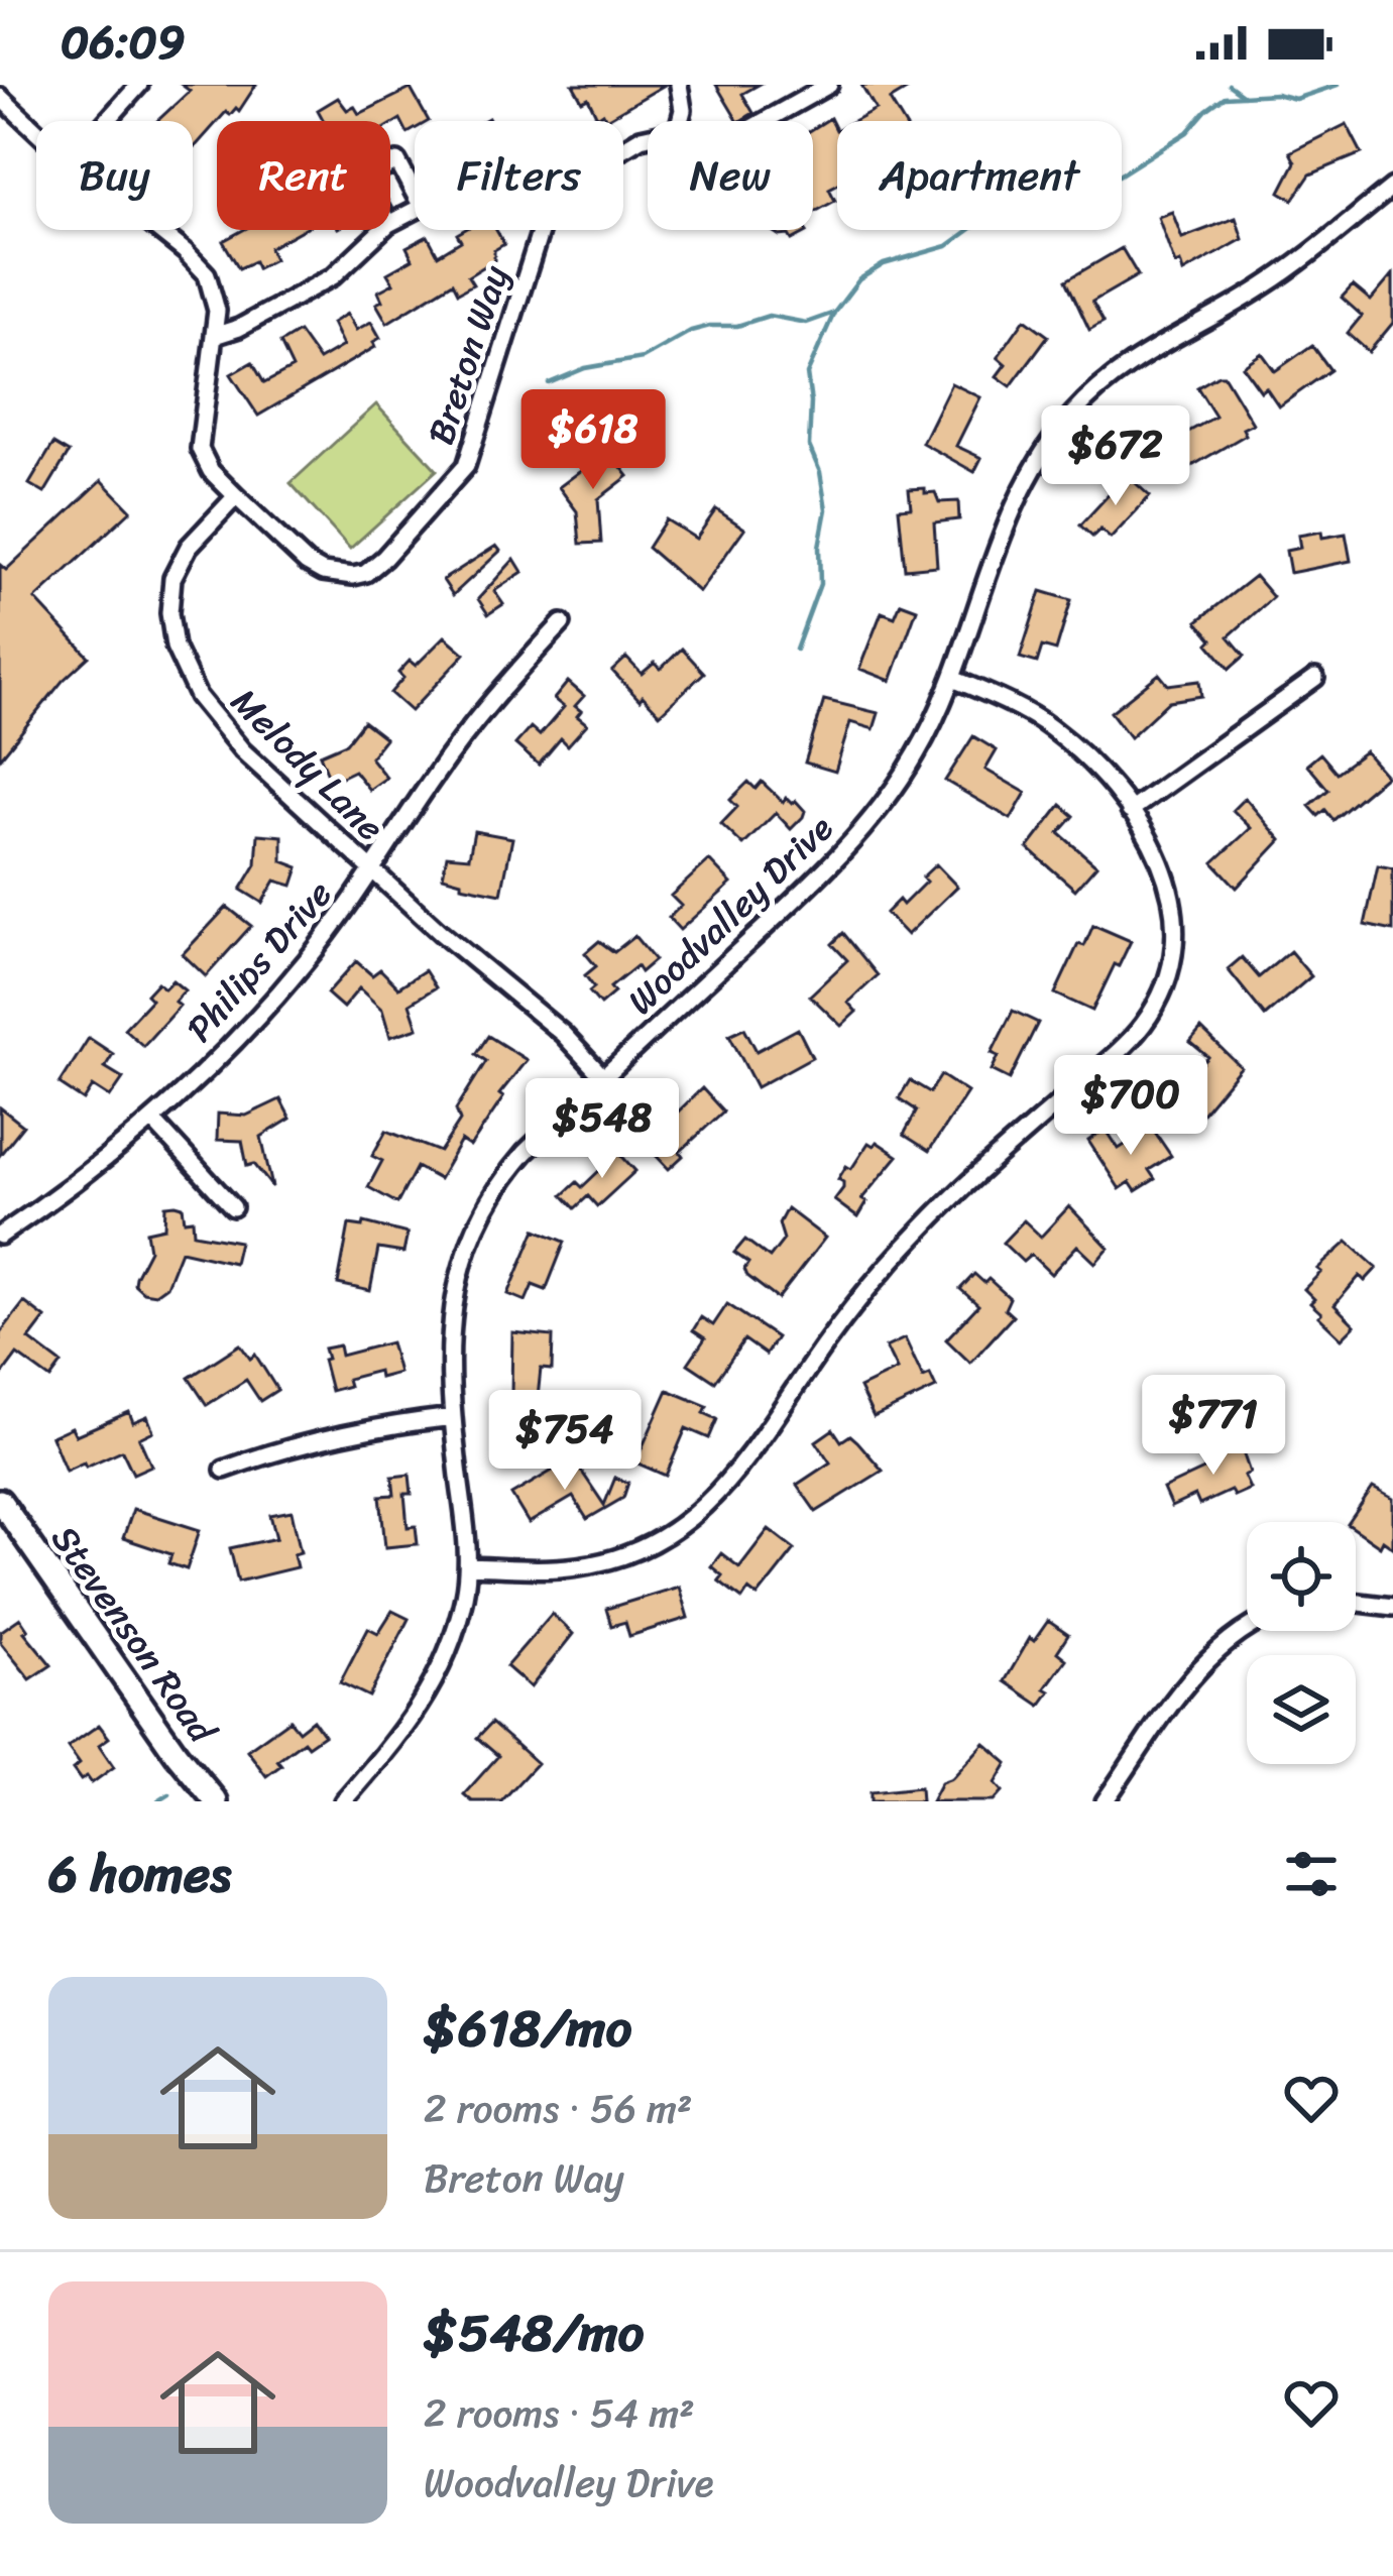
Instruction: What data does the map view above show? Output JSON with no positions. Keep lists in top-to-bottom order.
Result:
{
  "streets": {
    "street": [
      "Breton Way",
      "Melody Lane",
      "Woodvalley Drive",
      "Philips Drive",
      "Stevenson Road"
    ]
  },
  "crossings": [
    ["Breton Way", "Melody Lane"],
    ["Melody Lane", "Woodvalley Drive"],
    ["Melody Lane", "Philips Drive"]
  ],
  "page": {
    "status": "06:09",
    "chip": [
      "Buy",
      "Rent",
      "Filters",
      "New",
      "Apartment"
    ],
    "price": [
      "$618",
      "$672",
      "$700",
      "$548",
      "$771",
      "$754"
    ],
    "heading": "6 homes",
    "list": [
      {
        "name": "$618/mo",
        "note": "2 rooms · 56 m² · Breton Way"
      },
      {
        "name": "$548/mo",
        "note": "2 rooms · 54 m² · Woodvalley Drive"
      }
    ]
  }
}
